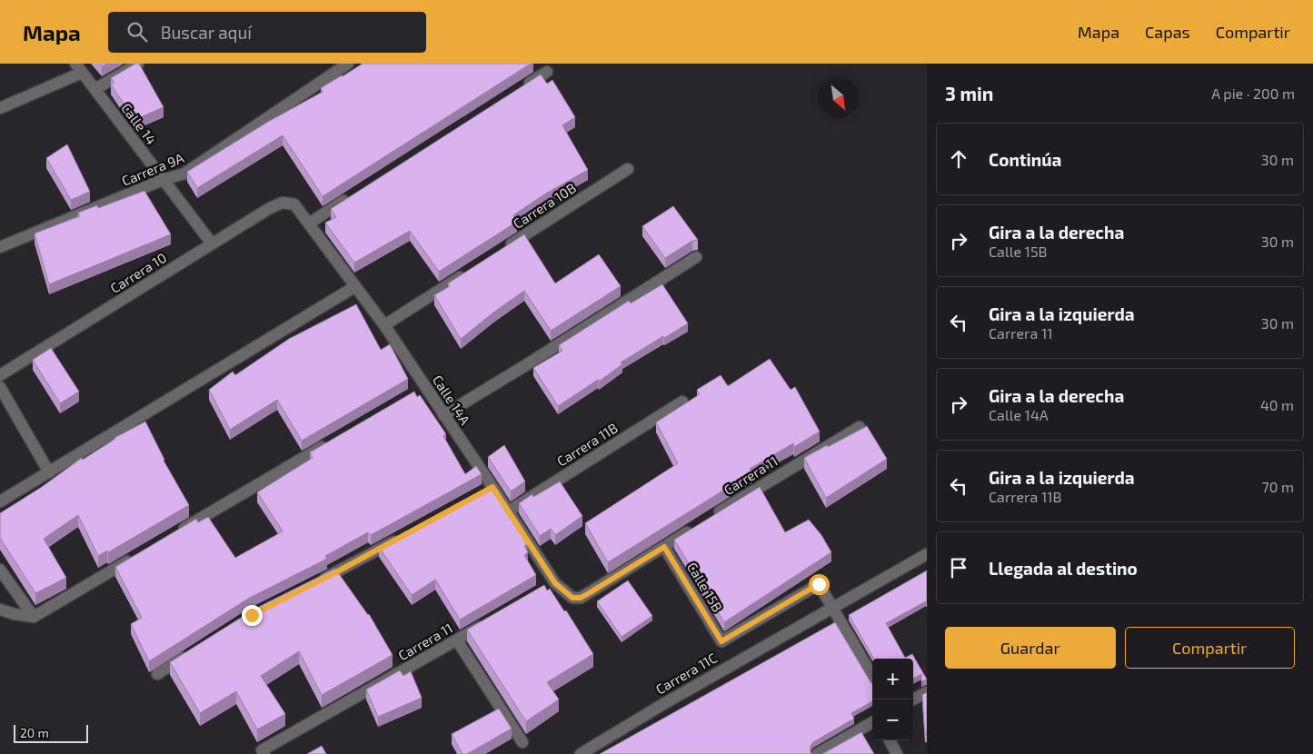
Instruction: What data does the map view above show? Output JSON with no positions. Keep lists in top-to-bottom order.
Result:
{
  "streets": {
    "street": [
      "Calle 14",
      "Carrera 9A",
      "Carrera 10B",
      "Carrera 10",
      "Calle 14A",
      "Carrera 11B",
      "Carrera 11",
      "Calle 15B",
      "Carrera 11C"
    ]
  },
  "crossings": [
    ["Calle 14", "Carrera 9A"],
    ["Calle 14", "Carrera 10"],
    ["Carrera 10", "Calle 14A"],
    ["Calle 14A", "Carrera 11B"],
    ["Calle 14A", "Calle 15B"],
    ["Calle 15B", "Carrera 11C"]
  ],
  "scale_bar": "20 m",
  "north": "bottom right",
  "page": {
    "header": "Mapa",
    "search": "Buscar aquí",
    "nav": ["Mapa", "Capas", "Compartir"],
    "heading": ["3 min", "A pie · 200 m"],
    "list": [
      ["Continúa", "30 m"],
      ["Gira a la derecha", "Calle 15B", "30 m"],
      ["Gira a la izquierda", "Carrera 11", "30 m"],
      ["Gira a la derecha", "Calle 14A", "40 m"],
      ["Gira a la izquierda", "Carrera 11B", "70 m"],
      "Llegada al destino"
    ],
    "buttons": ["Guardar", "Compartir"],
    "map_buttons": ["+", "−"],
    "scale": "20 m"
  }
}
